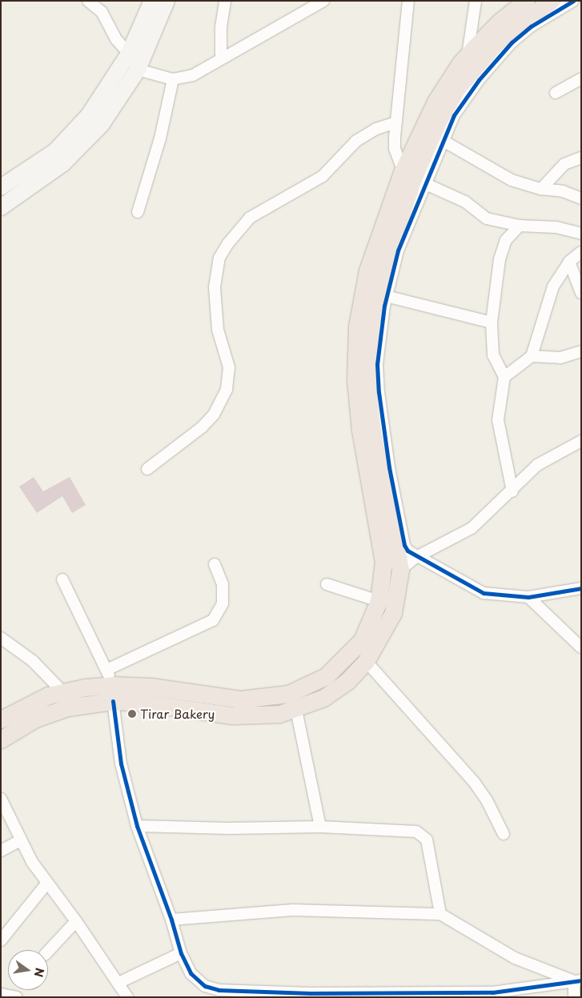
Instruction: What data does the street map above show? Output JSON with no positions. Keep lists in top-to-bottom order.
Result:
{
  "places": ["Tirar Bakery"],
  "north": "right"
}
